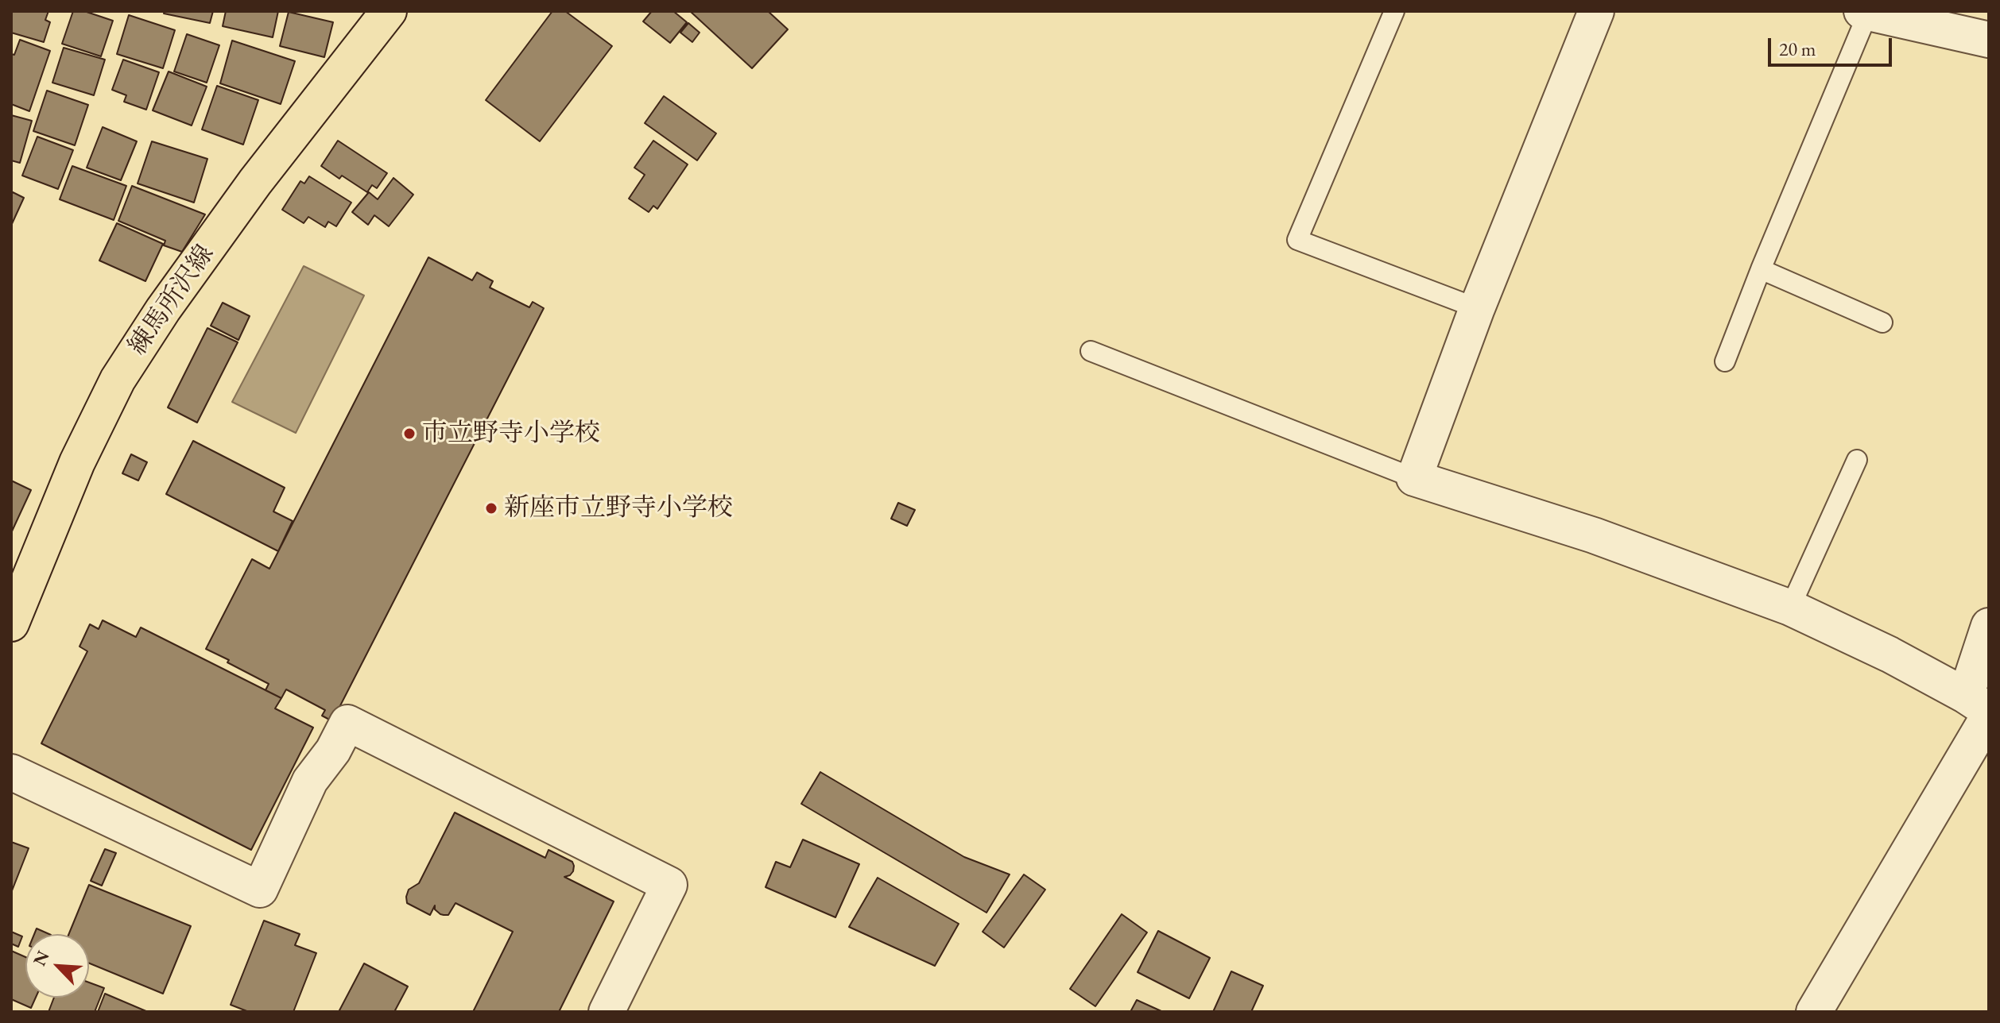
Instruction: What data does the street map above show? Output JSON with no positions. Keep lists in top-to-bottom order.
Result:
{
  "streets": {
    "main road": ["練馬所沢線"]
  },
  "places": ["市立野寺小学校", "新座市立野寺小学校"],
  "scale_bar": "20 m",
  "north": "top left"
}
